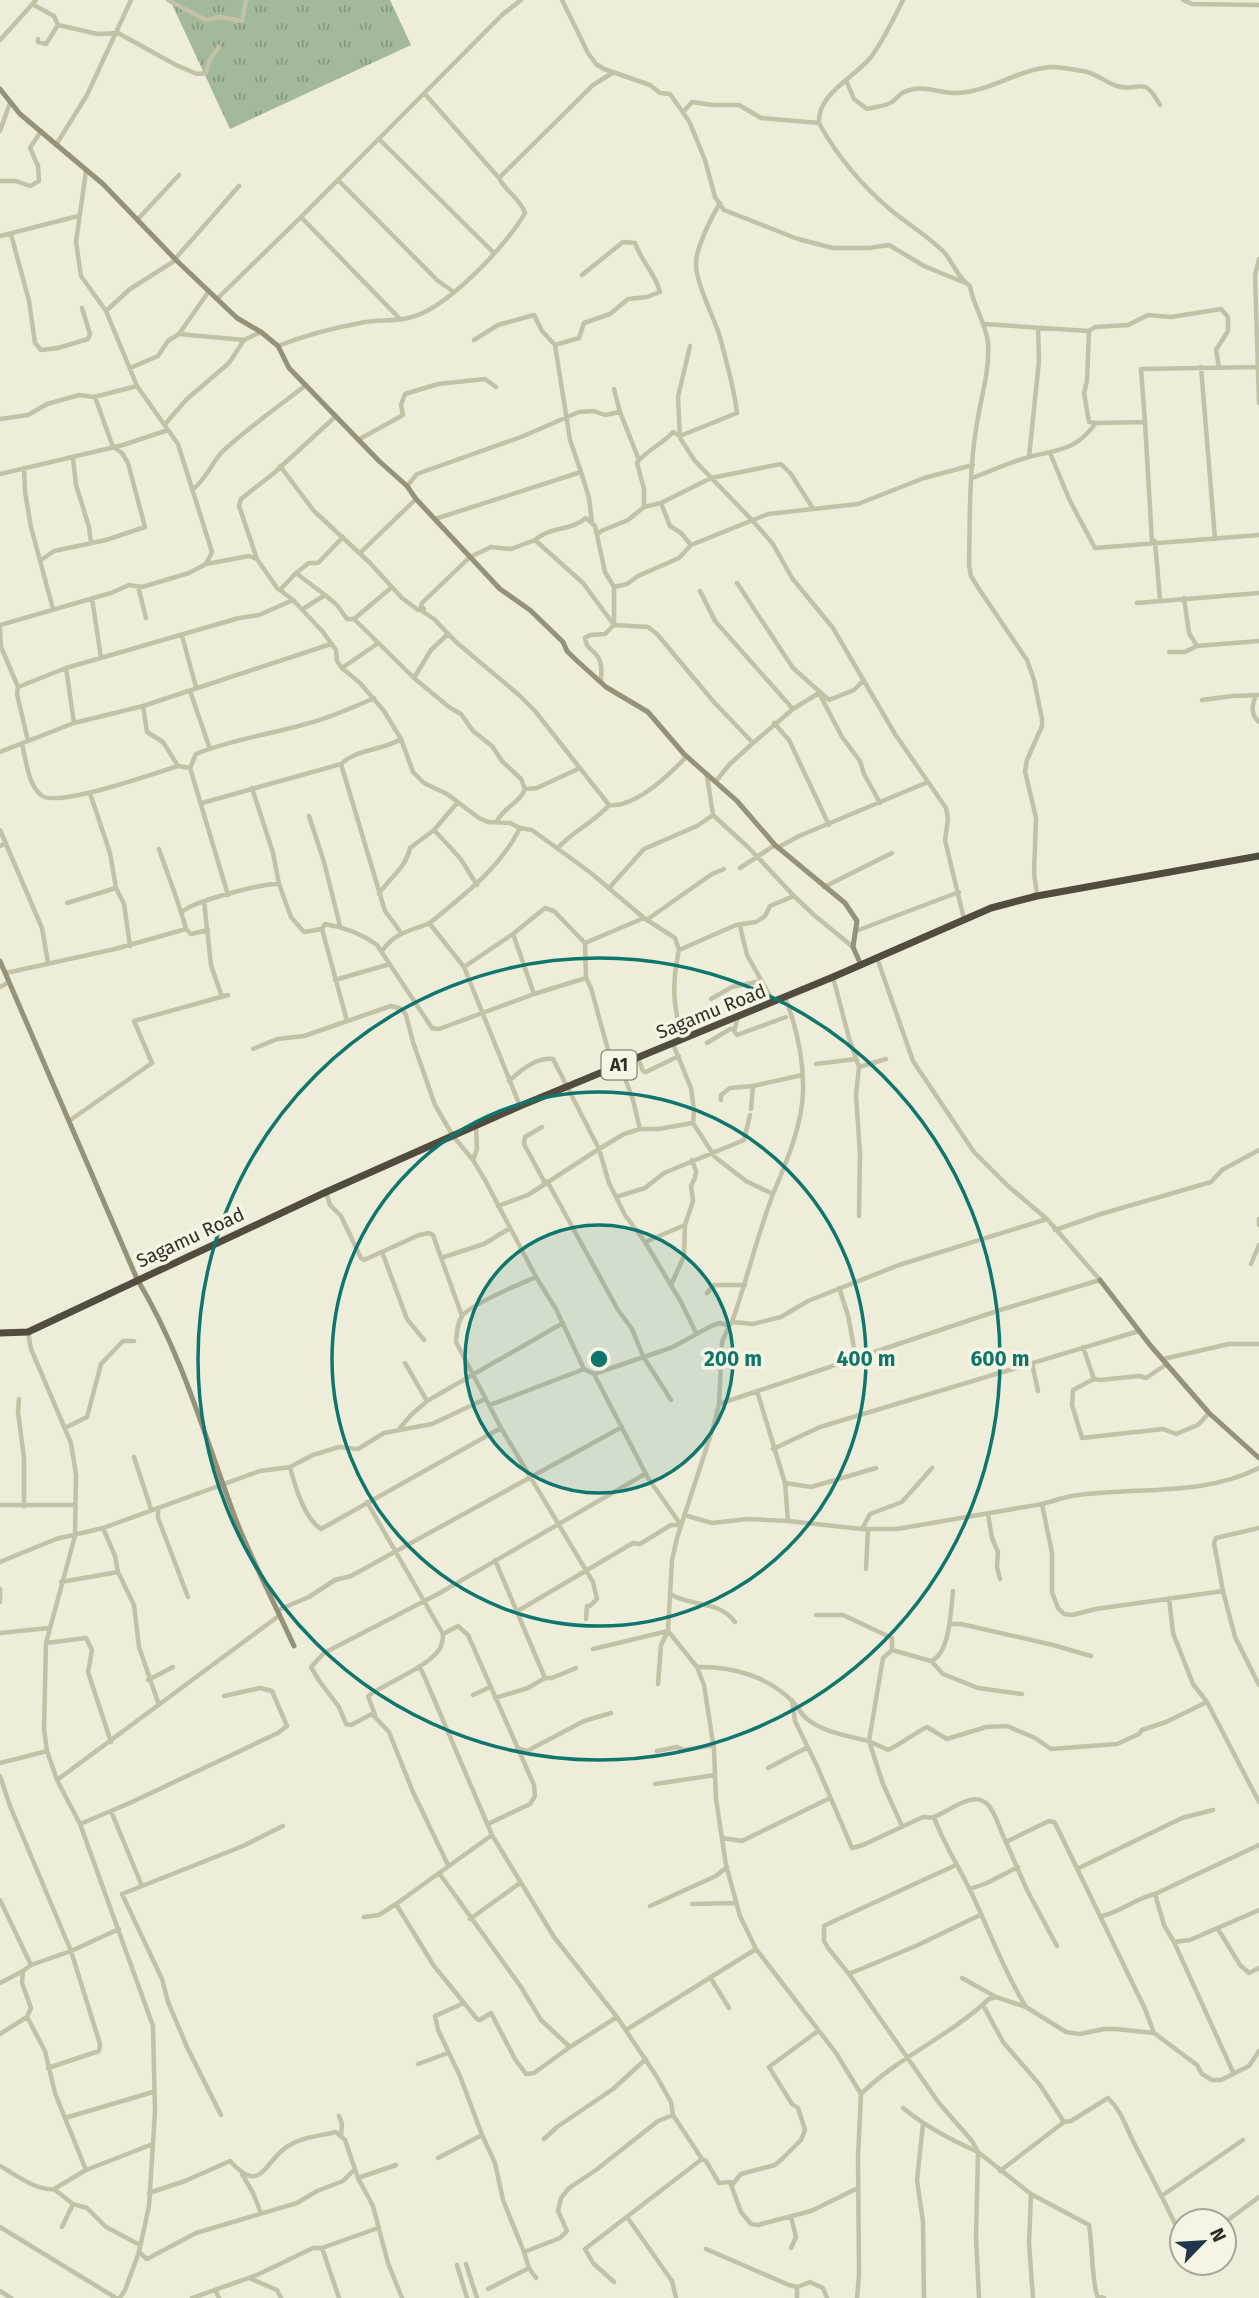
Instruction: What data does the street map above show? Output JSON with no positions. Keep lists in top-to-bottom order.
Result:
{
  "streets": {
    "highway": ["Sagamu Road", "A1"]
  },
  "north": "top right",
  "rings": ["200 m", "400 m", "600 m"]
}
